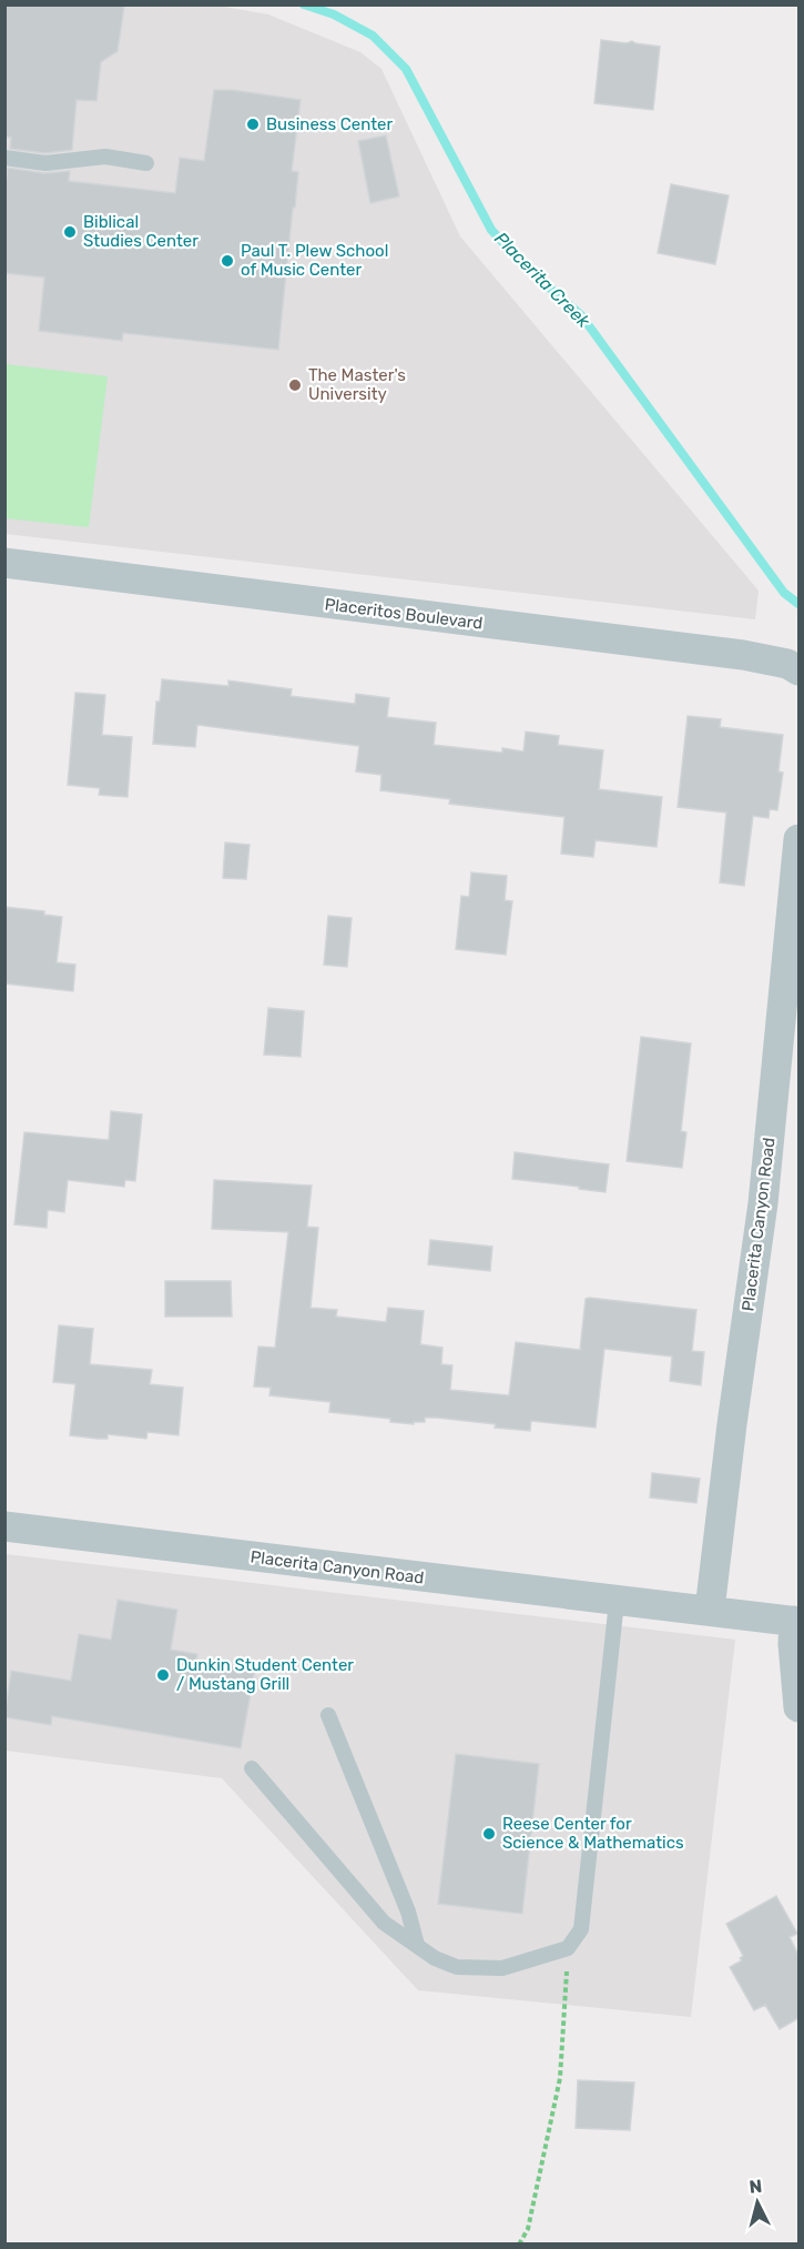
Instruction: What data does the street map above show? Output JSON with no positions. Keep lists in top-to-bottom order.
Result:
{
  "streets": {
    "street": ["Placeritos Boulevard", "Placerita Canyon Road"]
  },
  "water": ["Placerita Creek"],
  "places": [
    "Business Center",
    "Biblical Studies Center",
    "Paul T. Plew School of Music Center",
    "The Master's University",
    "Dunkin Student Center / Mustang Grill",
    "Reese Center for Science & Mathematics"
  ],
  "north": "top"
}
